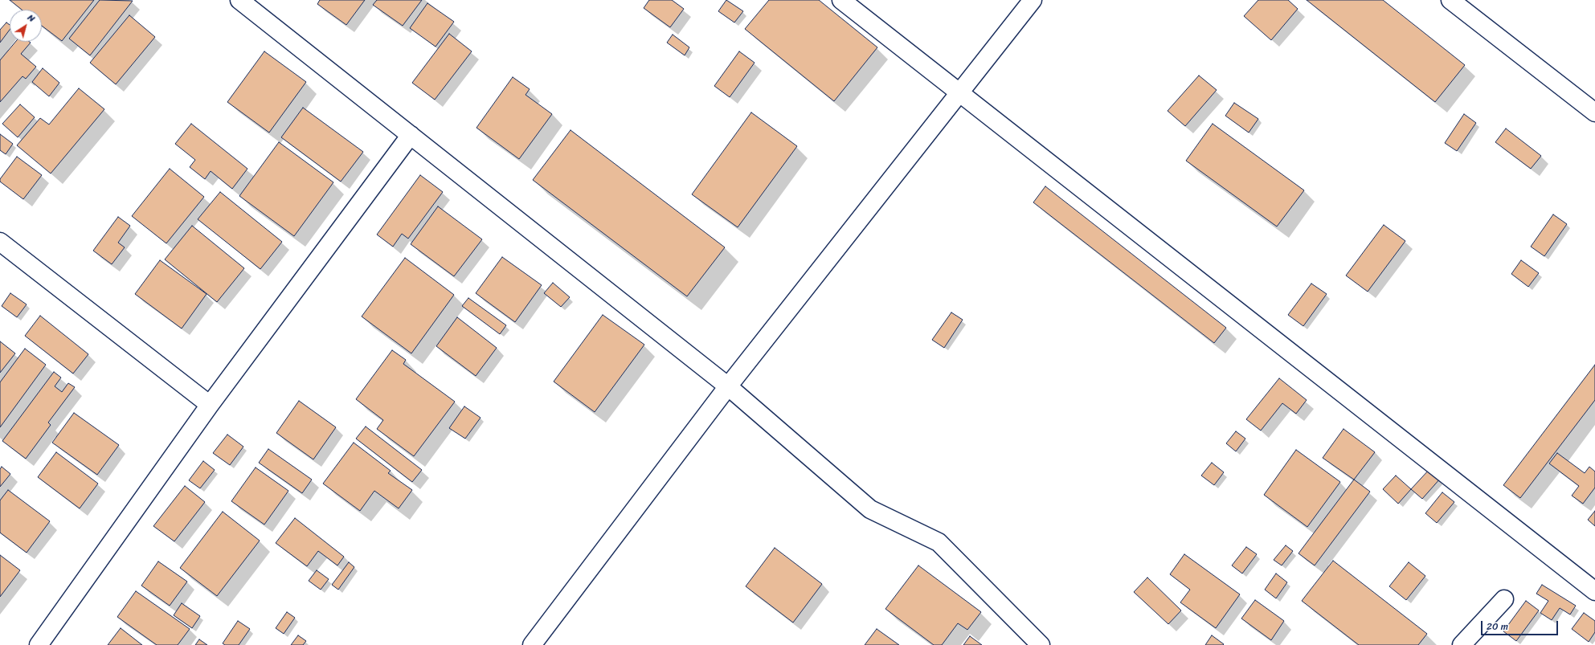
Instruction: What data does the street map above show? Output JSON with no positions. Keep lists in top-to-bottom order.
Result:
{
  "scale_bar": "20 m",
  "north": "top right"
}
